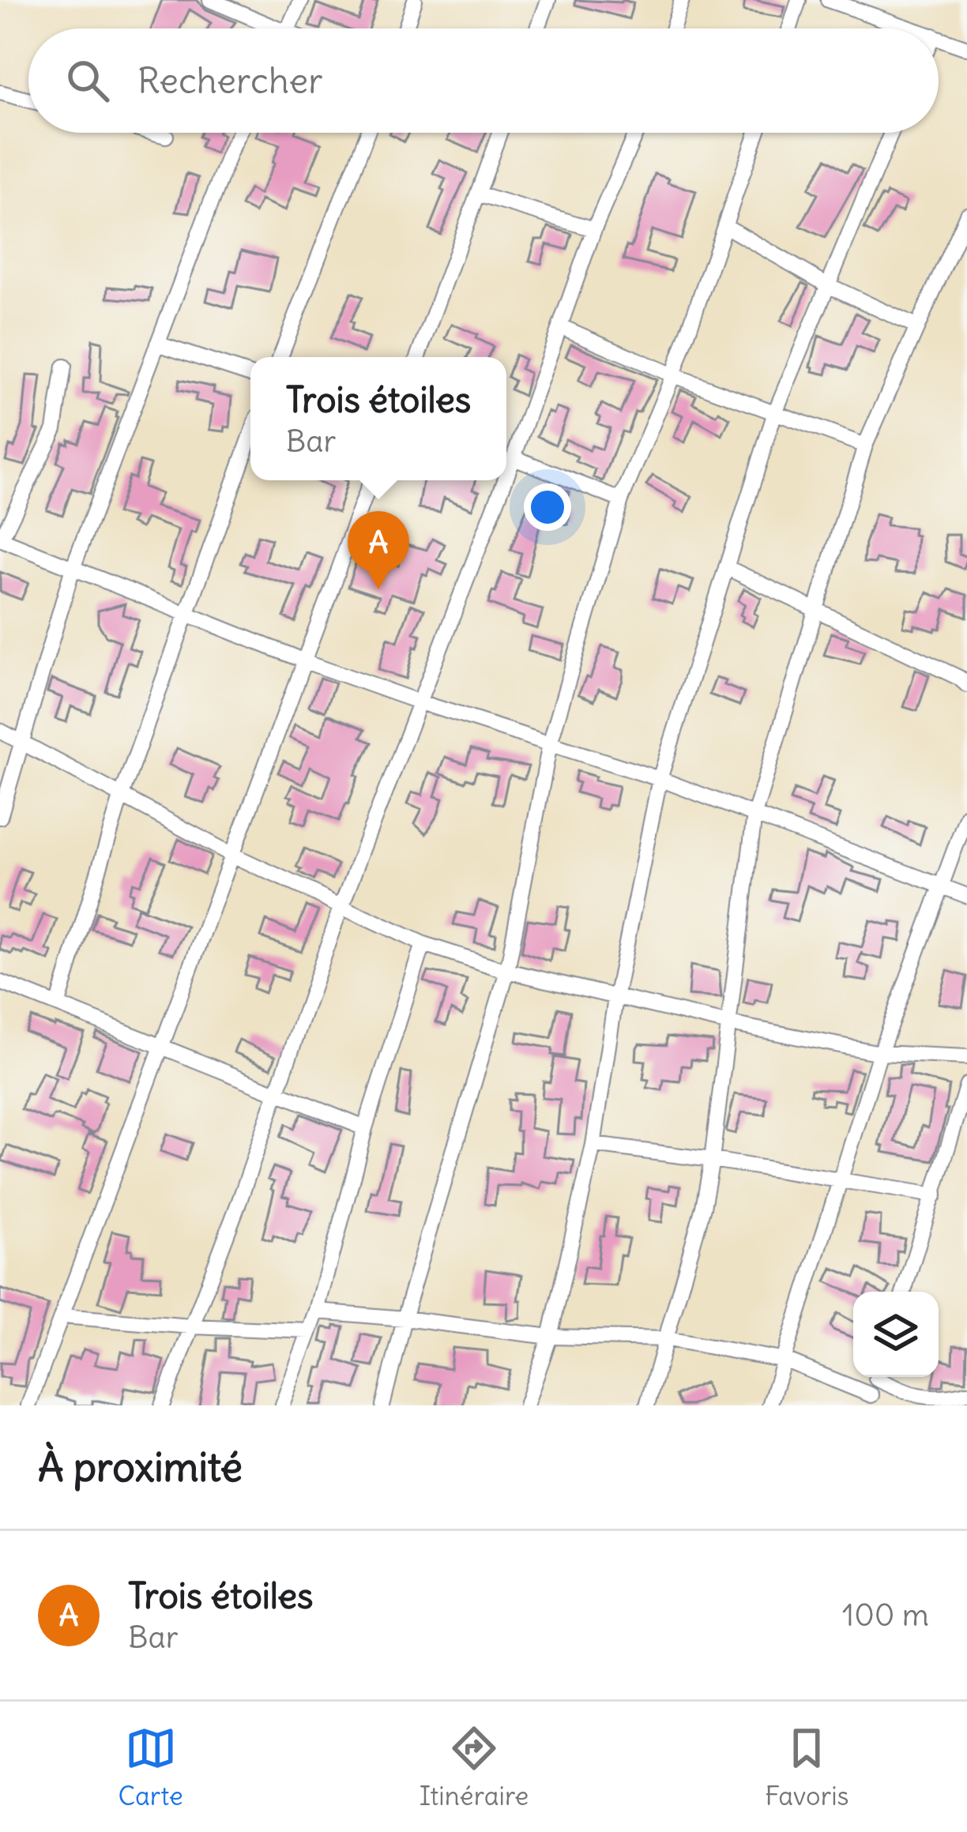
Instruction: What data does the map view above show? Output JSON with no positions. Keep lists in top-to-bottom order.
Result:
{
  "page": {
    "search": "Rechercher",
    "popup": ["Trois étoiles", "Bar"],
    "pins": "A",
    "heading": "À proximité",
    "list": [
      {
        "mark": "A",
        "name": "Trois étoiles",
        "note": "Bar",
        "value": "100 m"
      }
    ],
    "nav": ["Carte", "Itinéraire", "Favoris"]
  }
}
